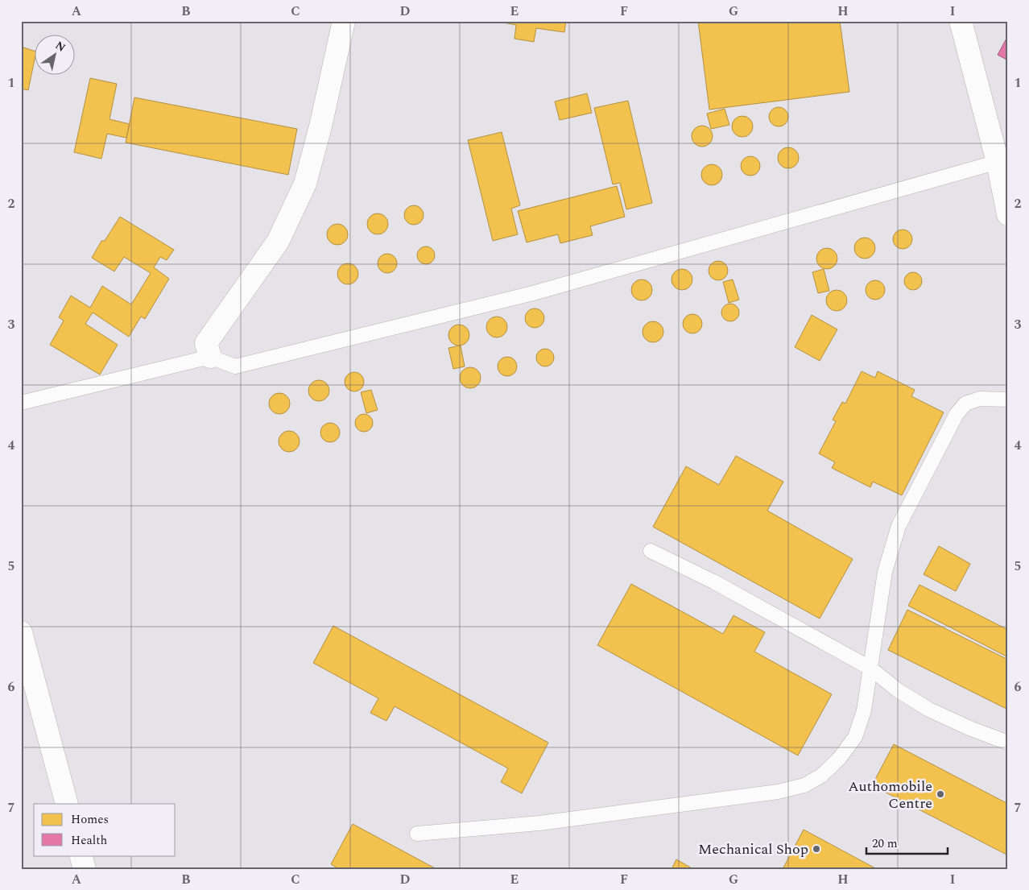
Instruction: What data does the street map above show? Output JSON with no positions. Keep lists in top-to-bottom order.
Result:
{
  "places": ["Authomobile Centre", "Mechanical Shop"],
  "legend": ["Homes", "Health"],
  "scale_bar": "20 m",
  "north": "top right",
  "grid": {
    "columns": [
      "A",
      "B",
      "C",
      "D",
      "E",
      "F",
      "G",
      "H",
      "I"
    ],
    "rows": [
      "1",
      "2",
      "3",
      "4",
      "5",
      "6",
      "7"
    ]
  }
}
